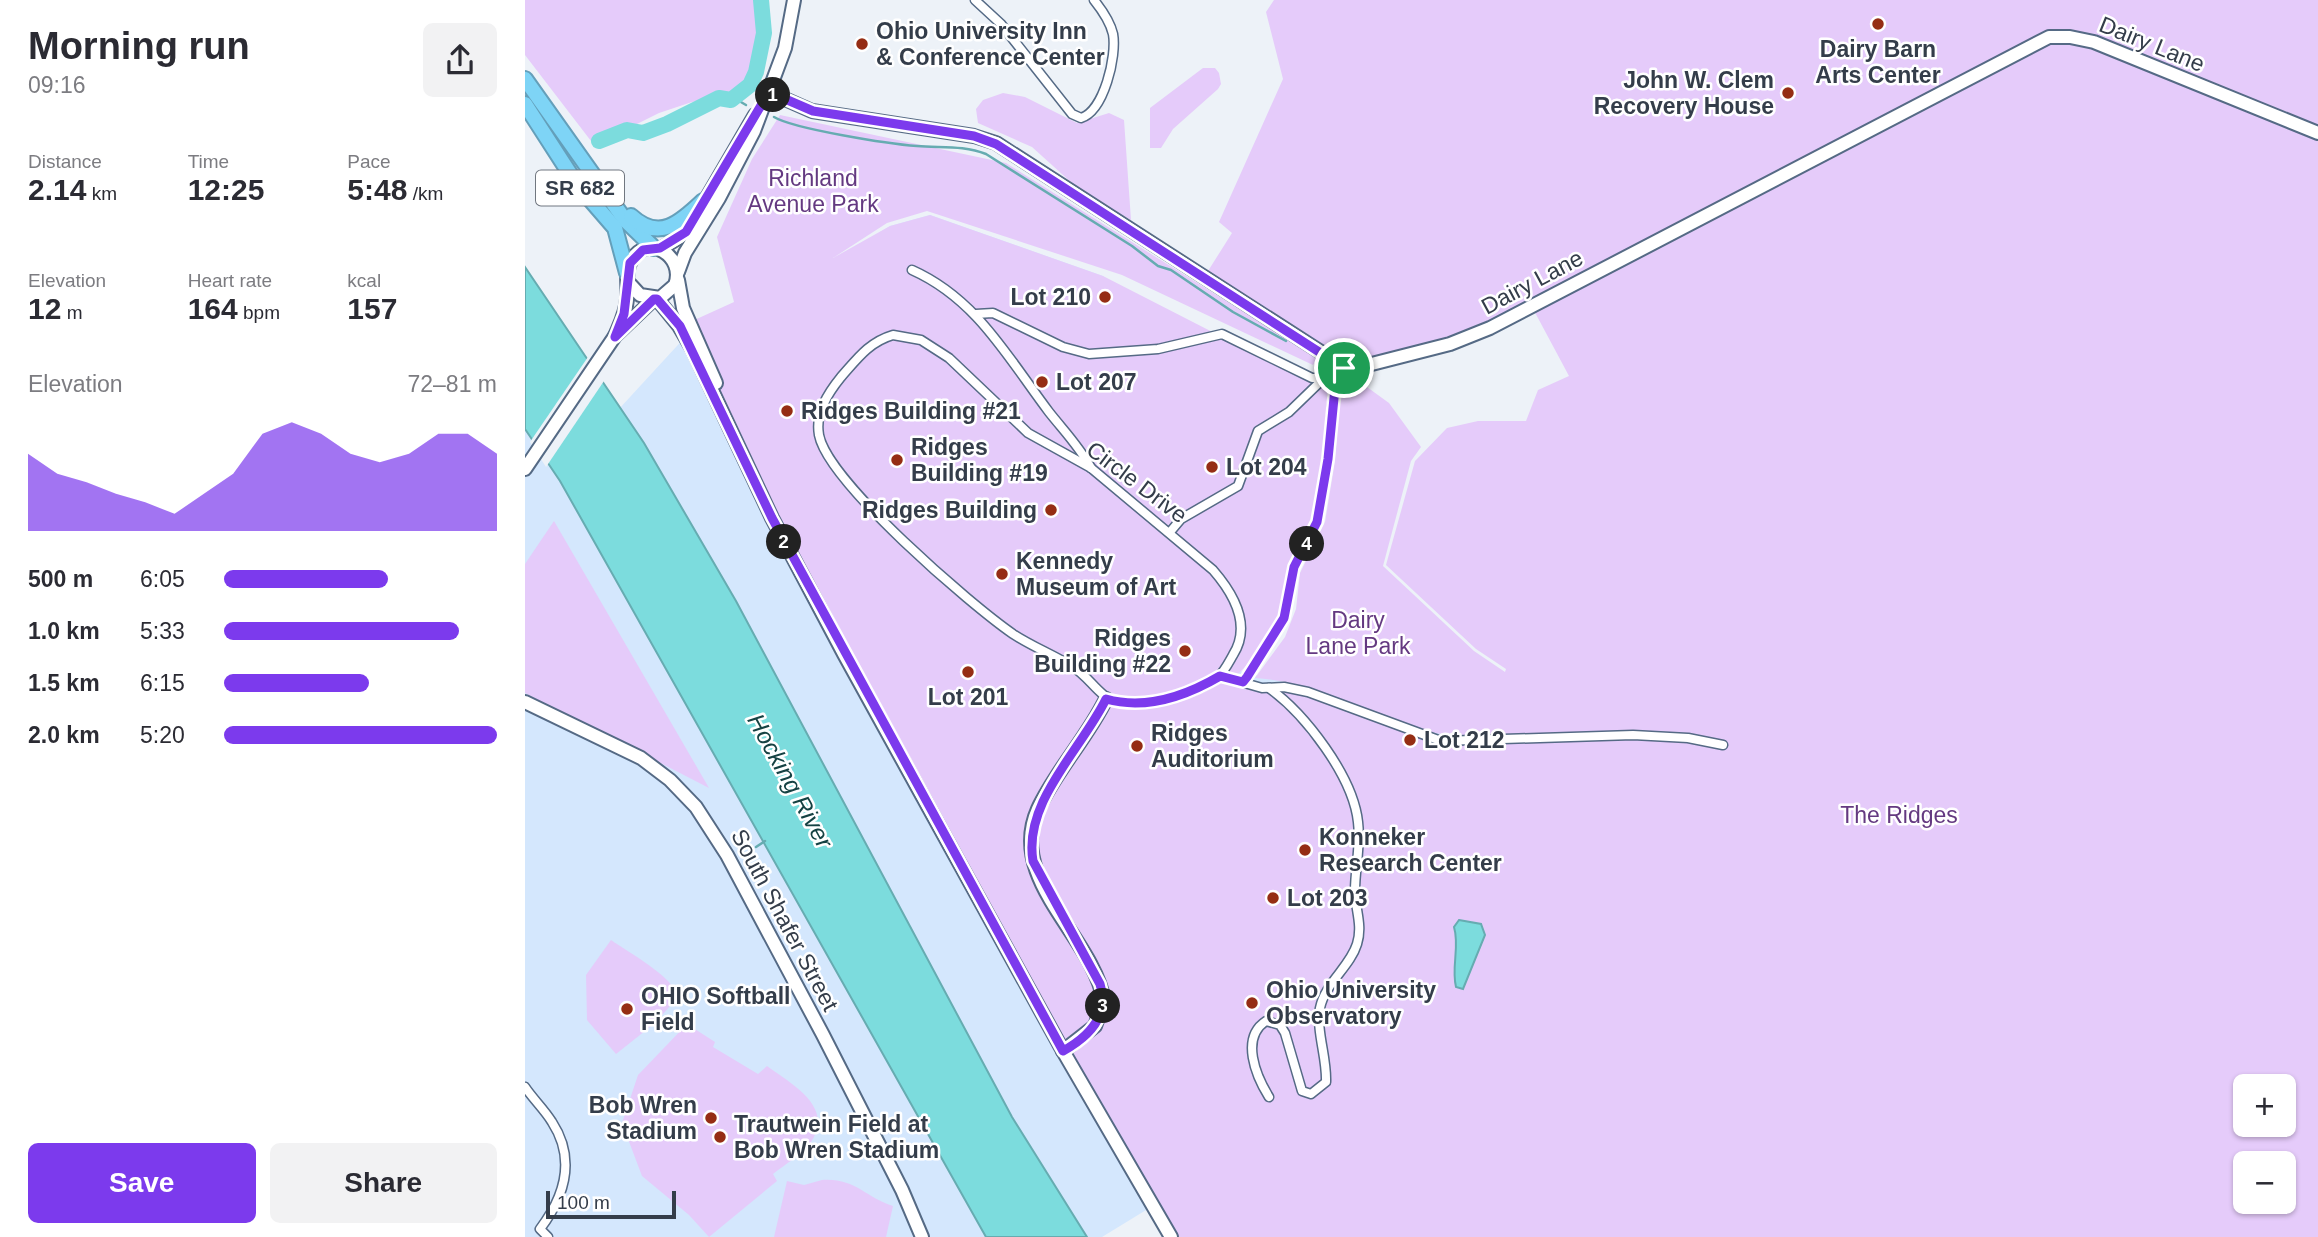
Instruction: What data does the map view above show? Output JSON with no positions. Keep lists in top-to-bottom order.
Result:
{
  "streets": {
    "highway": ["SR 682"],
    "street": ["Dairy Lane", "Circle Drive", "South Shafer Street"]
  },
  "water": ["Hocking River"],
  "parks": ["Richland Avenue Park", "Dairy Lane Park", "The Ridges"],
  "places": [
    "Dairy Barn Arts Center",
    "Ohio University Inn & Conference Center",
    "John W. Clem Recovery House",
    "Lot 210",
    "Lot 207",
    "Ridges Building #21",
    "Ridges Building #19",
    "Lot 204",
    "Ridges Building",
    "Kennedy Museum of Art",
    "Ridges Building #22",
    "Lot 201",
    "Lot 212",
    "Ridges Auditorium",
    "Konneker Research Center",
    "Lot 203",
    "Ohio University Observatory",
    "OHIO Softball Field",
    "Bob Wren Stadium",
    "Trautwein Field at Bob Wren Stadium"
  ],
  "scale_bar": "100 m",
  "page": {
    "heading": ["Morning run", "09:16"],
    "pins": [
      "1",
      "2",
      "4",
      "3"
    ],
    "stats": [
      ["Distance", "2.14 km"],
      ["Time", "12:25"],
      ["Pace", "5:48 /km"],
      ["Elevation", "12 m"],
      ["Heart rate", "164 bpm"],
      ["kcal", "157"]
    ],
    "chart": ["Elevation", "72–81 m"],
    "list": [
      {
        "name": "500 m",
        "note": "6:05"
      },
      {
        "name": "1.0 km",
        "note": "5:33"
      },
      {
        "name": "1.5 km",
        "note": "6:15"
      },
      {
        "name": "2.0 km",
        "note": "5:20"
      }
    ],
    "map_buttons": ["+", "−"],
    "buttons": ["Save", "Share"],
    "scale": "100 m"
  }
}
